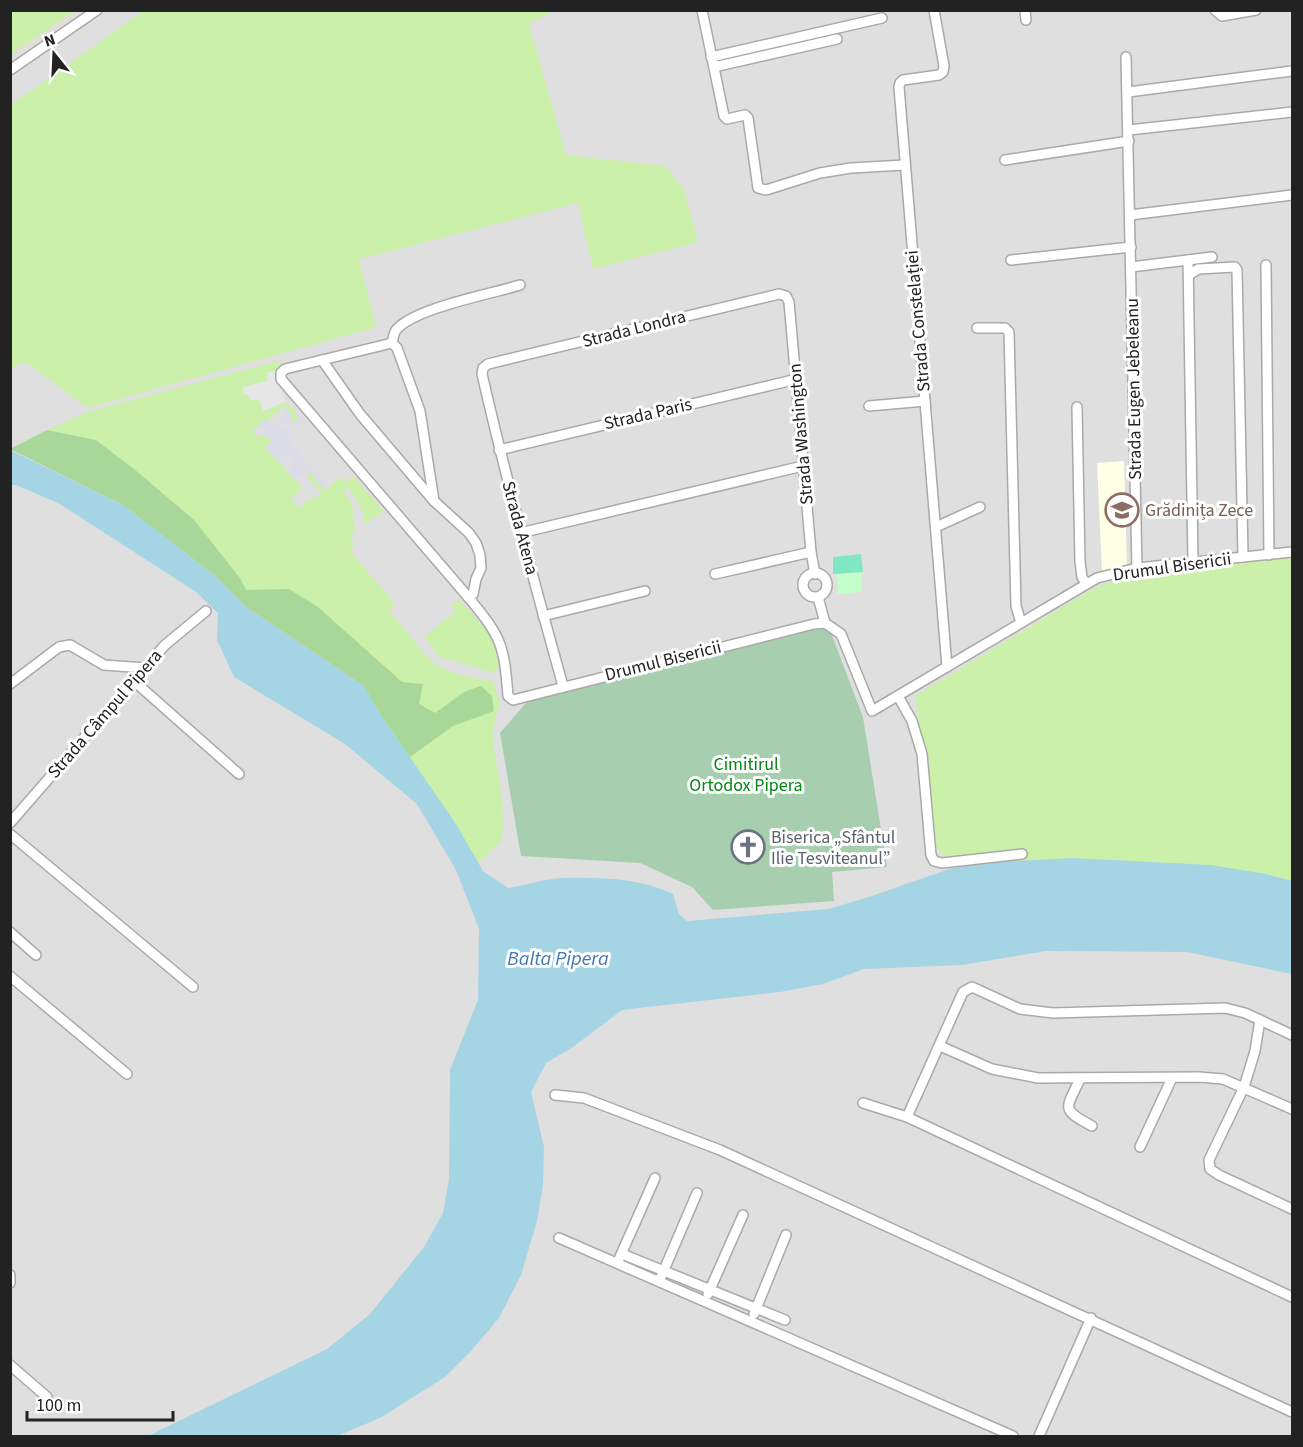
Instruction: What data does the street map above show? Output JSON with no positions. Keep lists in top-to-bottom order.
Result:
{
  "streets": {
    "street": [
      "Strada Constelației",
      "Strada Londra",
      "Strada Eugen Jebeleanu",
      "Strada Paris",
      "Strada Washington",
      "Strada Atena",
      "Drumul Bisericii",
      "Strada Câmpul Pipera"
    ]
  },
  "crossings": [
    ["Strada Constelației", "Drumul Bisericii"],
    ["Strada Londra", "Strada Washington"],
    ["Strada Londra", "Strada Atena"],
    ["Strada Eugen Jebeleanu", "Drumul Bisericii"],
    ["Strada Paris", "Strada Washington"],
    ["Strada Paris", "Strada Atena"],
    ["Strada Atena", "Drumul Bisericii"]
  ],
  "water": ["Balta Pipera"],
  "parks": ["Cimitirul Ortodox Pipera"],
  "places": {
    "school or university": ["Grădinița Zece"],
    "church": ["Biserica „Sfântul Ilie Tesviteanul”"]
  },
  "scale_bar": "100 m",
  "north": "top"
}
